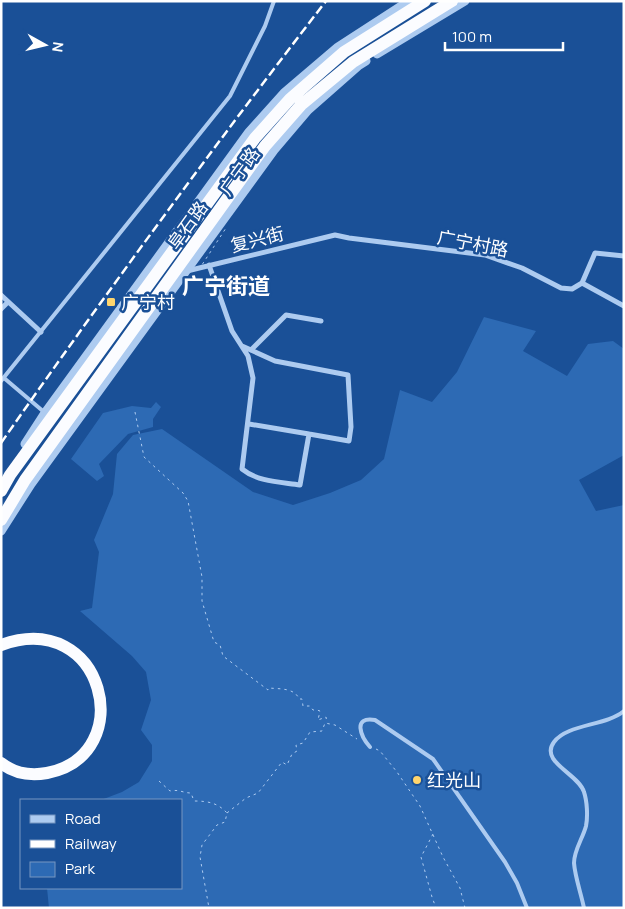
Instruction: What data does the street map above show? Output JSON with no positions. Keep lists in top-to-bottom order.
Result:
{
  "streets": {
    "highway": ["阜石路"],
    "street": ["广宁路", "复兴街", "广宁村路"]
  },
  "crossings": [
    ["广宁路", "复兴街"],
    ["复兴街", "广宁村路"]
  ],
  "districts": ["广宁街道"],
  "places": {
    "transit": ["广宁村"],
    "other": ["红光山"]
  },
  "legend": ["Road", "Railway", "Park"],
  "scale_bar": "100 m",
  "north": "right"
}
